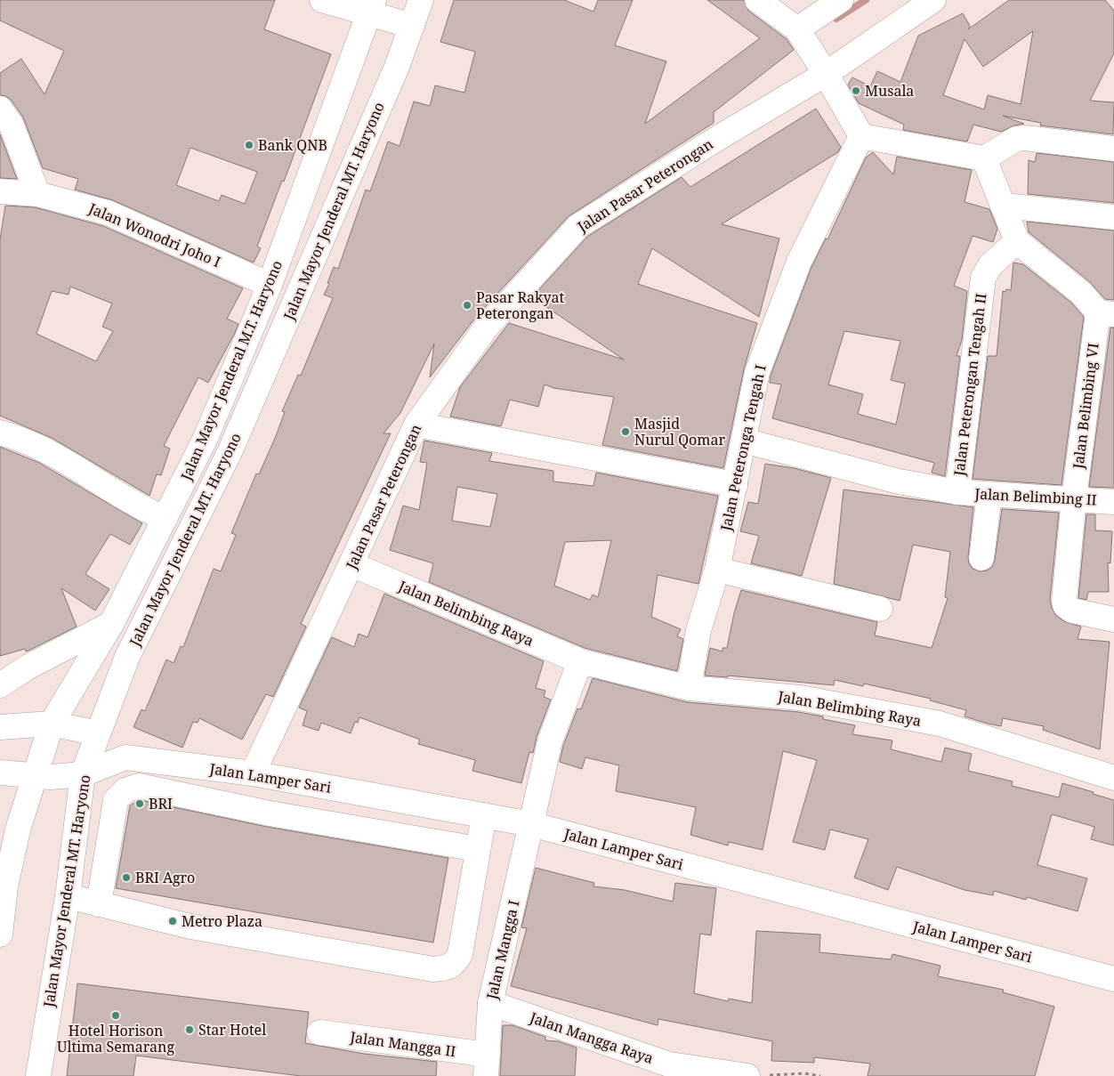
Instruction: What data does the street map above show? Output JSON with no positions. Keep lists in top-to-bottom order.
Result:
{
  "streets": {
    "main road": [
      "Jalan Pasar Peterongan",
      "Jalan Mayor Jenderal MT. Haryono",
      "Jalan Wonodri Joho I",
      "Jalan Mayor Jenderal M.T. Haryono",
      "Jalan Peterongan Tengah II",
      "Jalan Belimbing VI",
      "Jalan Peteronga Tengah I",
      "Jalan Belimbing II",
      "Jalan Belimbing Raya",
      "Jalan Lamper Sari",
      "Jalan Mangga I",
      "Jalan Mangga Raya",
      "Jalan Mangga II"
    ]
  },
  "crossings": [
    ["Jalan Pasar Peterongan", "Jalan Belimbing Raya"],
    ["Jalan Pasar Peterongan", "Jalan Lamper Sari"],
    ["Jalan Mayor Jenderal MT. Haryono", "Jalan Lamper Sari"],
    ["Jalan Wonodri Joho I", "Jalan Mayor Jenderal M.T. Haryono"],
    ["Jalan Peterongan Tengah II", "Jalan Peteronga Tengah I"],
    ["Jalan Peterongan Tengah II", "Jalan Belimbing II"],
    ["Jalan Belimbing VI", "Jalan Belimbing II"],
    ["Jalan Peteronga Tengah I", "Jalan Belimbing Raya"],
    ["Jalan Lamper Sari", "Jalan Mangga I"],
    ["Jalan Mangga I", "Jalan Mangga Raya"],
    ["Jalan Mangga I", "Jalan Mangga II"]
  ],
  "places": [
    "Musala",
    "Bank QNB",
    "Pasar Rakyat Peterongan",
    "Masjid Nurul Qomar",
    "BRI",
    "BRI Agro",
    "Metro Plaza",
    "Hotel Horison Ultima Semarang",
    "Star Hotel"
  ]
}
